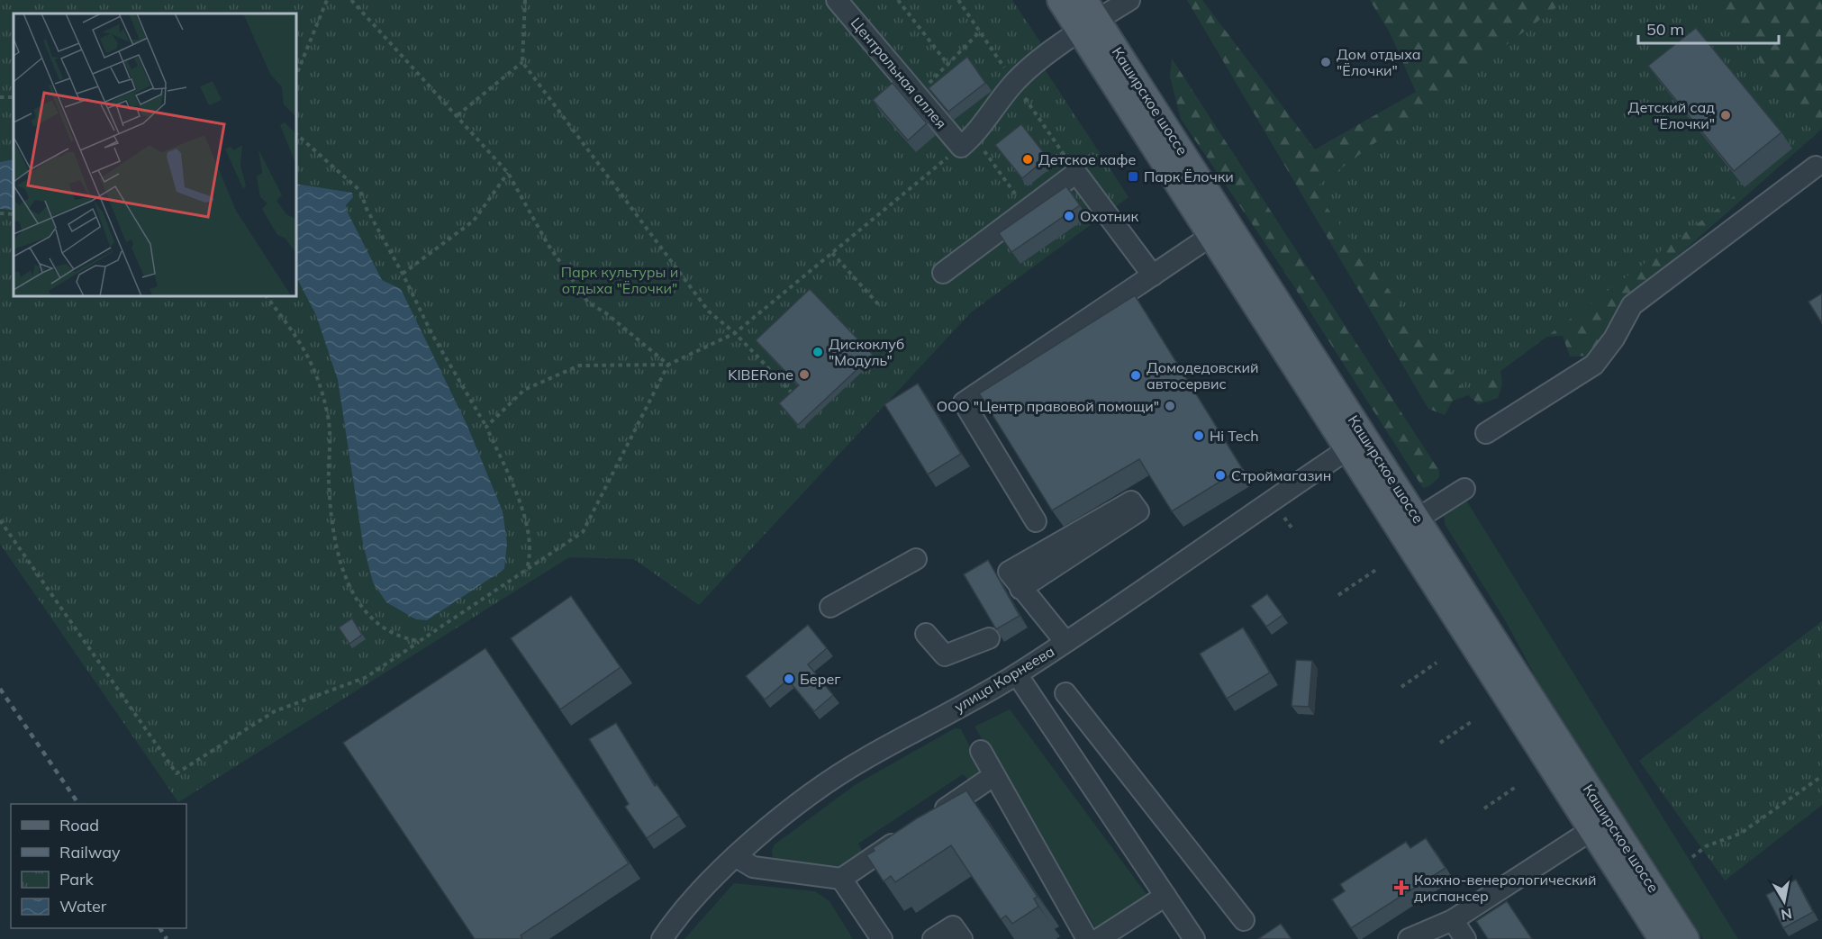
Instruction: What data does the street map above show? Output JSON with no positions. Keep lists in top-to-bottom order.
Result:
{
  "streets": {
    "main road": ["Каширское шоссе"],
    "street": ["Центральная аллея", "улица Корнеева"]
  },
  "crossings": [
    ["Каширское шоссе", "улица Корнеева"]
  ],
  "parks": ["Парк культуры и отдыха \"Ёлочки\""],
  "places": {
    "other": [
      "Дом отдыха \"Ёлочки\"",
      "Детский сад \"Елочки\"",
      "Детское кафе",
      "Охотник",
      "Дискоклуб \"Модуль\"",
      "KIBERone",
      "Домодедовский автосервис",
      "ООО \"Центр правовой помощи\"",
      "Hi Tech",
      "Строймагазин",
      "Берег"
    ],
    "transit": ["Парк Ёлочки"],
    "health": ["Кожно-венерологический диспансер"]
  },
  "legend": [
    "Road",
    "Railway",
    "Park",
    "Water"
  ],
  "scale_bar": "50 m",
  "north": "bottom"
}
